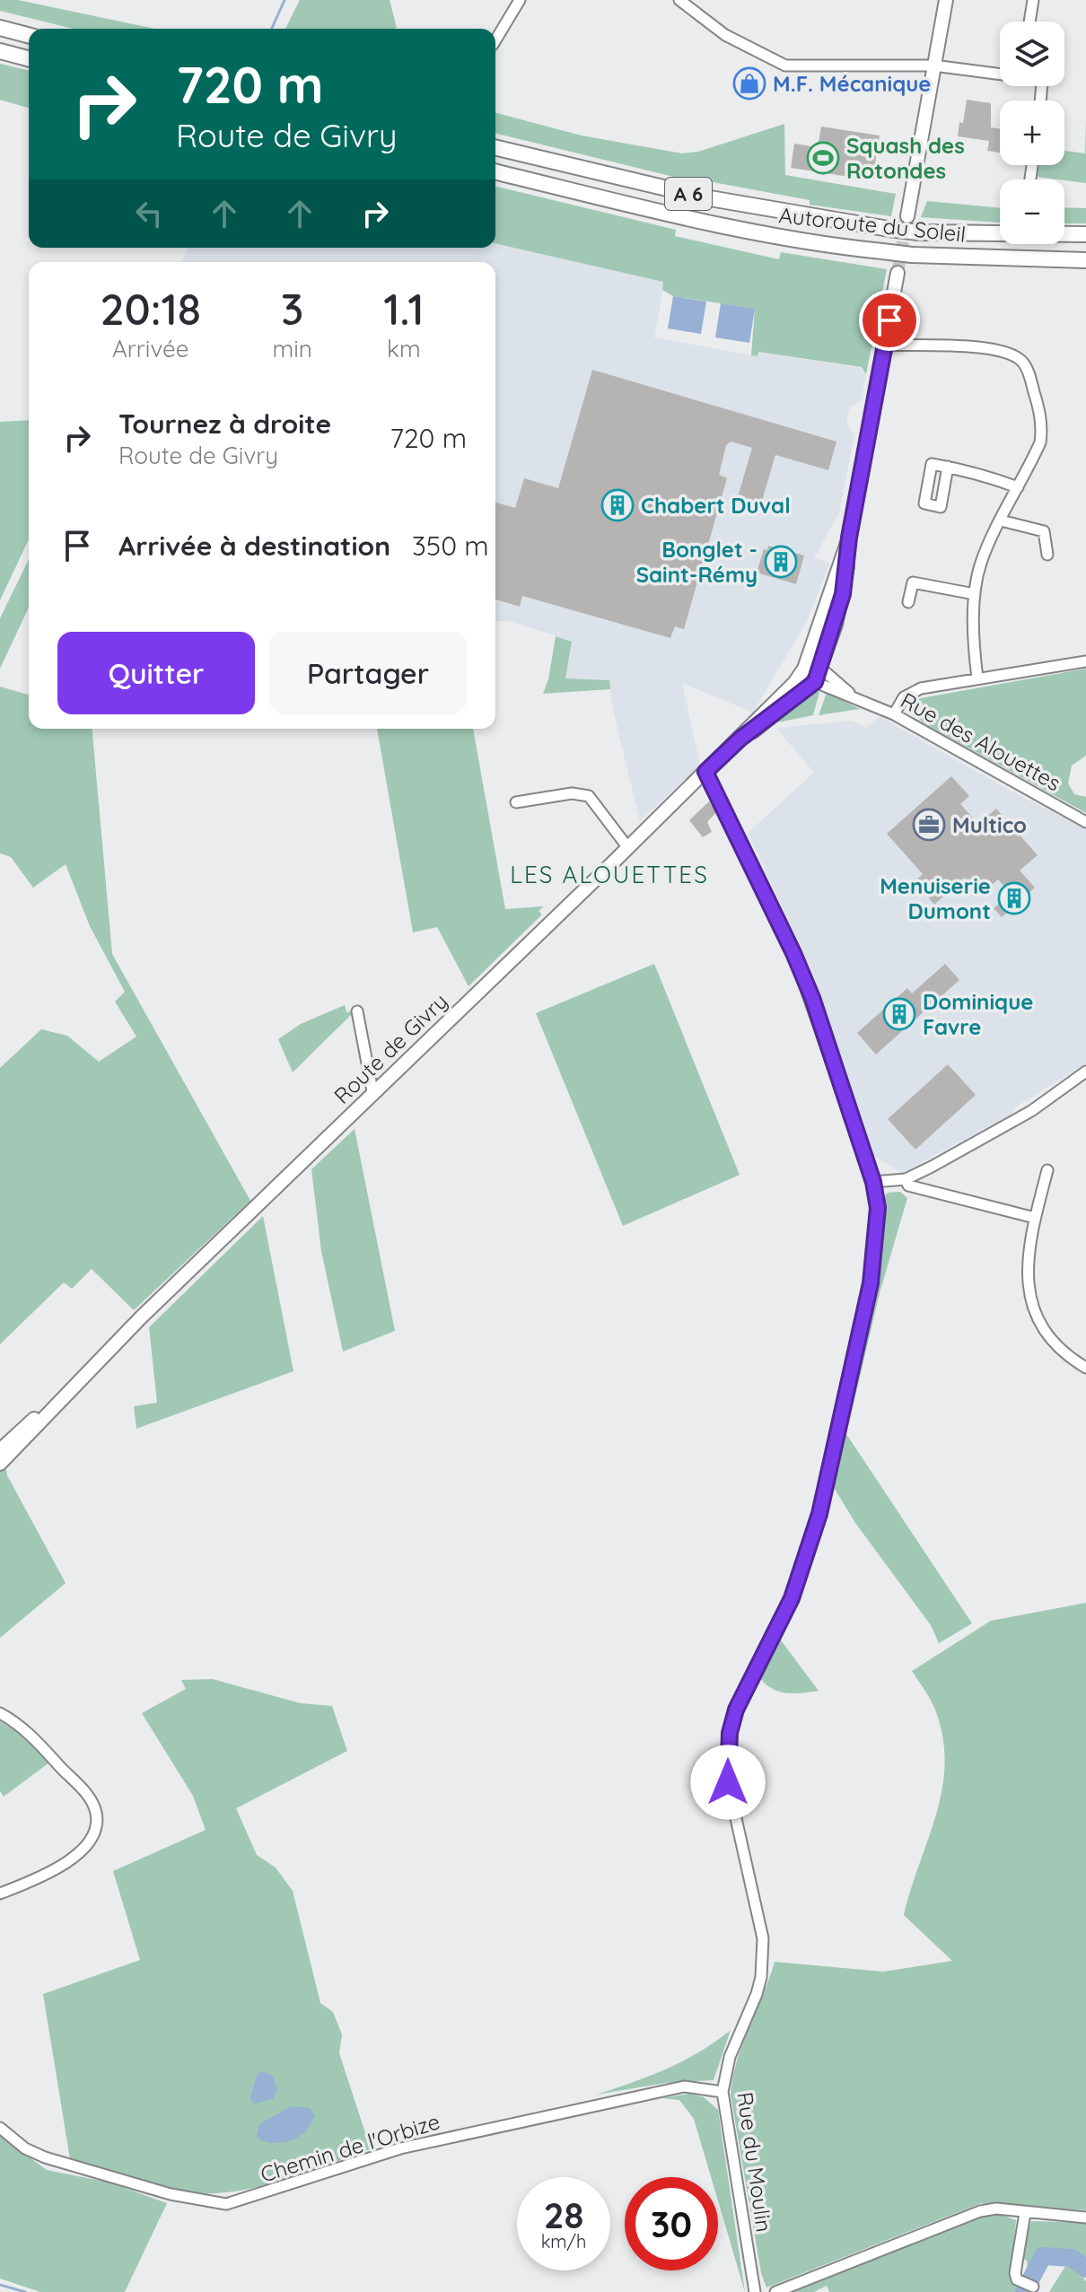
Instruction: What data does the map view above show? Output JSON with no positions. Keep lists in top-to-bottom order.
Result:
{
  "streets": {
    "highway": ["A 6", "Autoroute du Soleil"],
    "main road": ["Route de Givry"],
    "street": ["Rue des Alouettes", "Chemin de l'Orbize", "Rue du Moulin"]
  },
  "crossings": [
    ["Rue des Alouettes", "Route de Givry"],
    ["Route de Givry", "Rue du Moulin"],
    ["Chemin de l'Orbize", "Rue du Moulin"]
  ],
  "districts": ["LES ALOUETTES"],
  "places": {
    "shop": ["M.F. Mécanique"],
    "sports": ["Squash des Rotondes"],
    "building": [
      "Chabert Duval",
      "Bonglet - Saint-Rémy",
      "Menuiserie Dumont",
      "Dominique Favre"
    ],
    "office": ["Multico"]
  },
  "page": {
    "map_buttons": ["+", "−"],
    "turn": ["720 m", "Route de Givry"],
    "eta": [
      "20:18",
      "Arrivée",
      "3",
      "min",
      "1.1",
      "km"
    ],
    "list": [
      {
        "name": "Tournez à droite",
        "note": "Route de Givry",
        "value": "720 m"
      },
      {
        "name": "Arrivée à destination",
        "value": "350 m"
      }
    ],
    "buttons": ["Quitter", "Partager"],
    "speed": "28 km/h",
    "limit": "30"
  }
}
